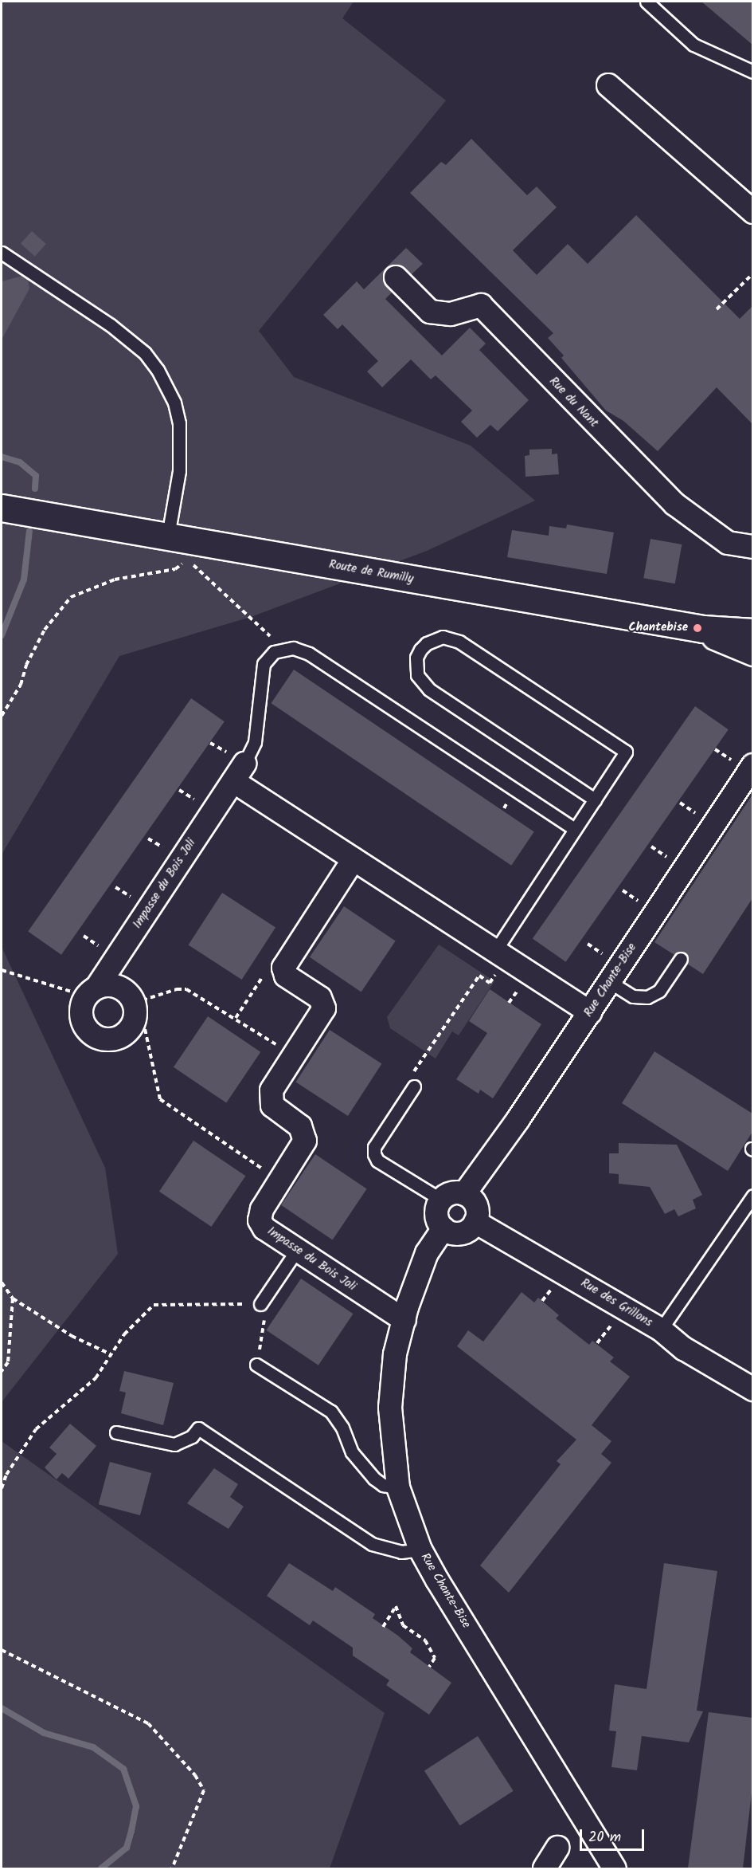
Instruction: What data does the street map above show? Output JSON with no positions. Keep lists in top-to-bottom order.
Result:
{
  "streets": {
    "main road": ["Route de Rumilly"],
    "street": [
      "Rue du Nant",
      "Impasse du Bois Joli",
      "Rue Chante-Bise",
      "Rue des Grillons"
    ]
  },
  "crossings": [
    ["Impasse du Bois Joli", "Rue Chante-Bise"],
    ["Rue Chante-Bise", "Rue des Grillons"]
  ],
  "places": ["Chantebise"],
  "scale_bar": "20 m"
}
